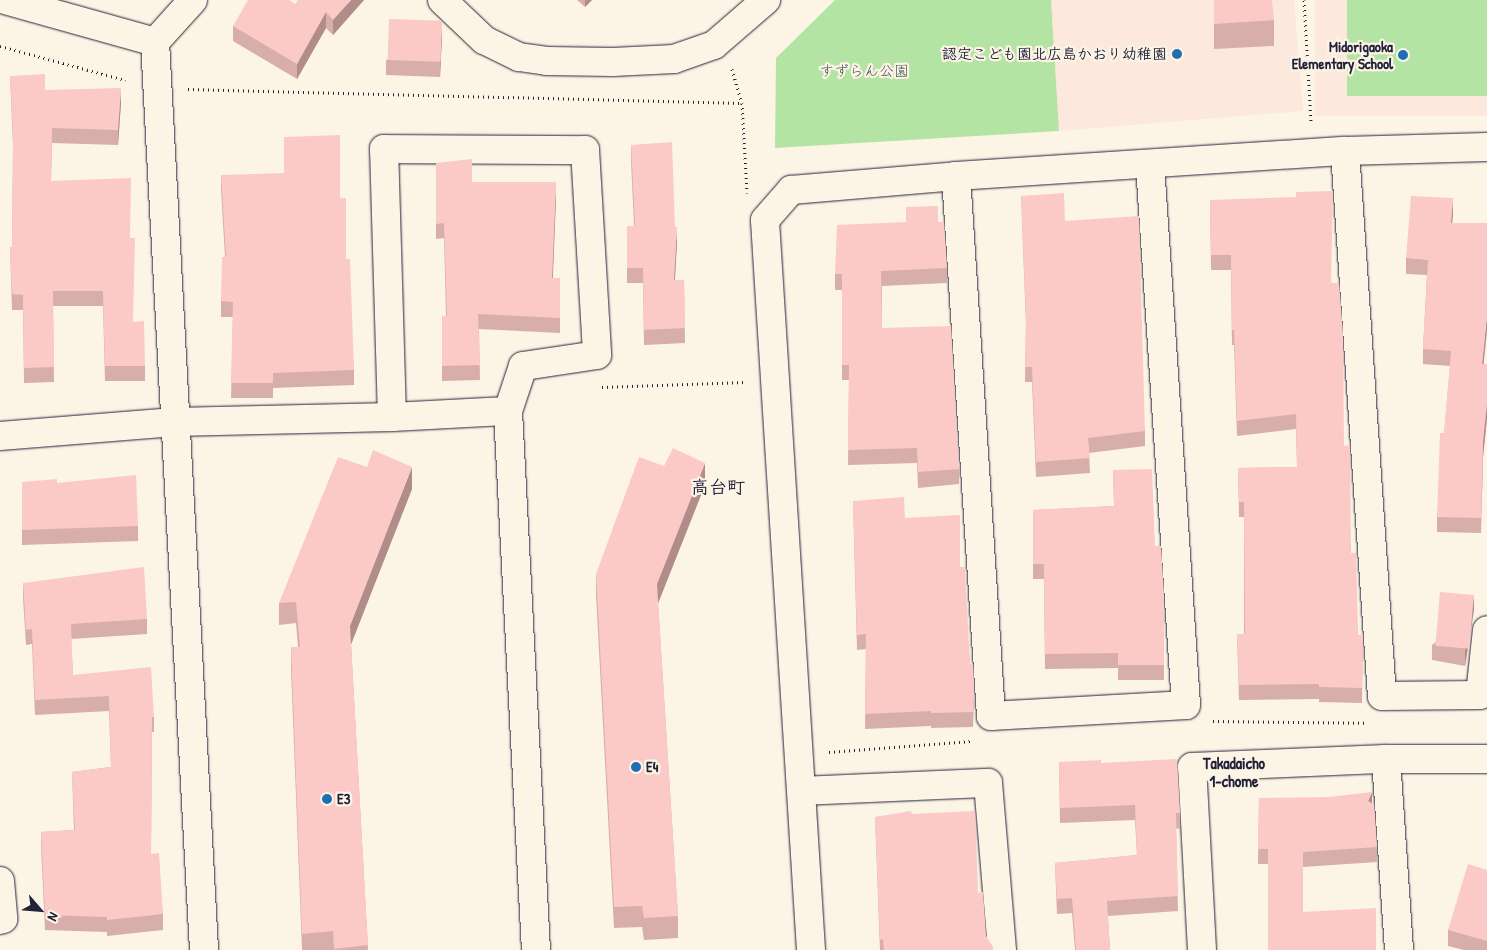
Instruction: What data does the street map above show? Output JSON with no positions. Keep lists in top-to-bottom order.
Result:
{
  "districts": ["高台町", "Takadaicho 1-chome"],
  "parks": ["すずらん公園"],
  "places": [
    "認定こども園北広島かおり幼稚園",
    "Midorigaoka Elementary School",
    "E4",
    "E3"
  ],
  "north": "bottom right"
}
